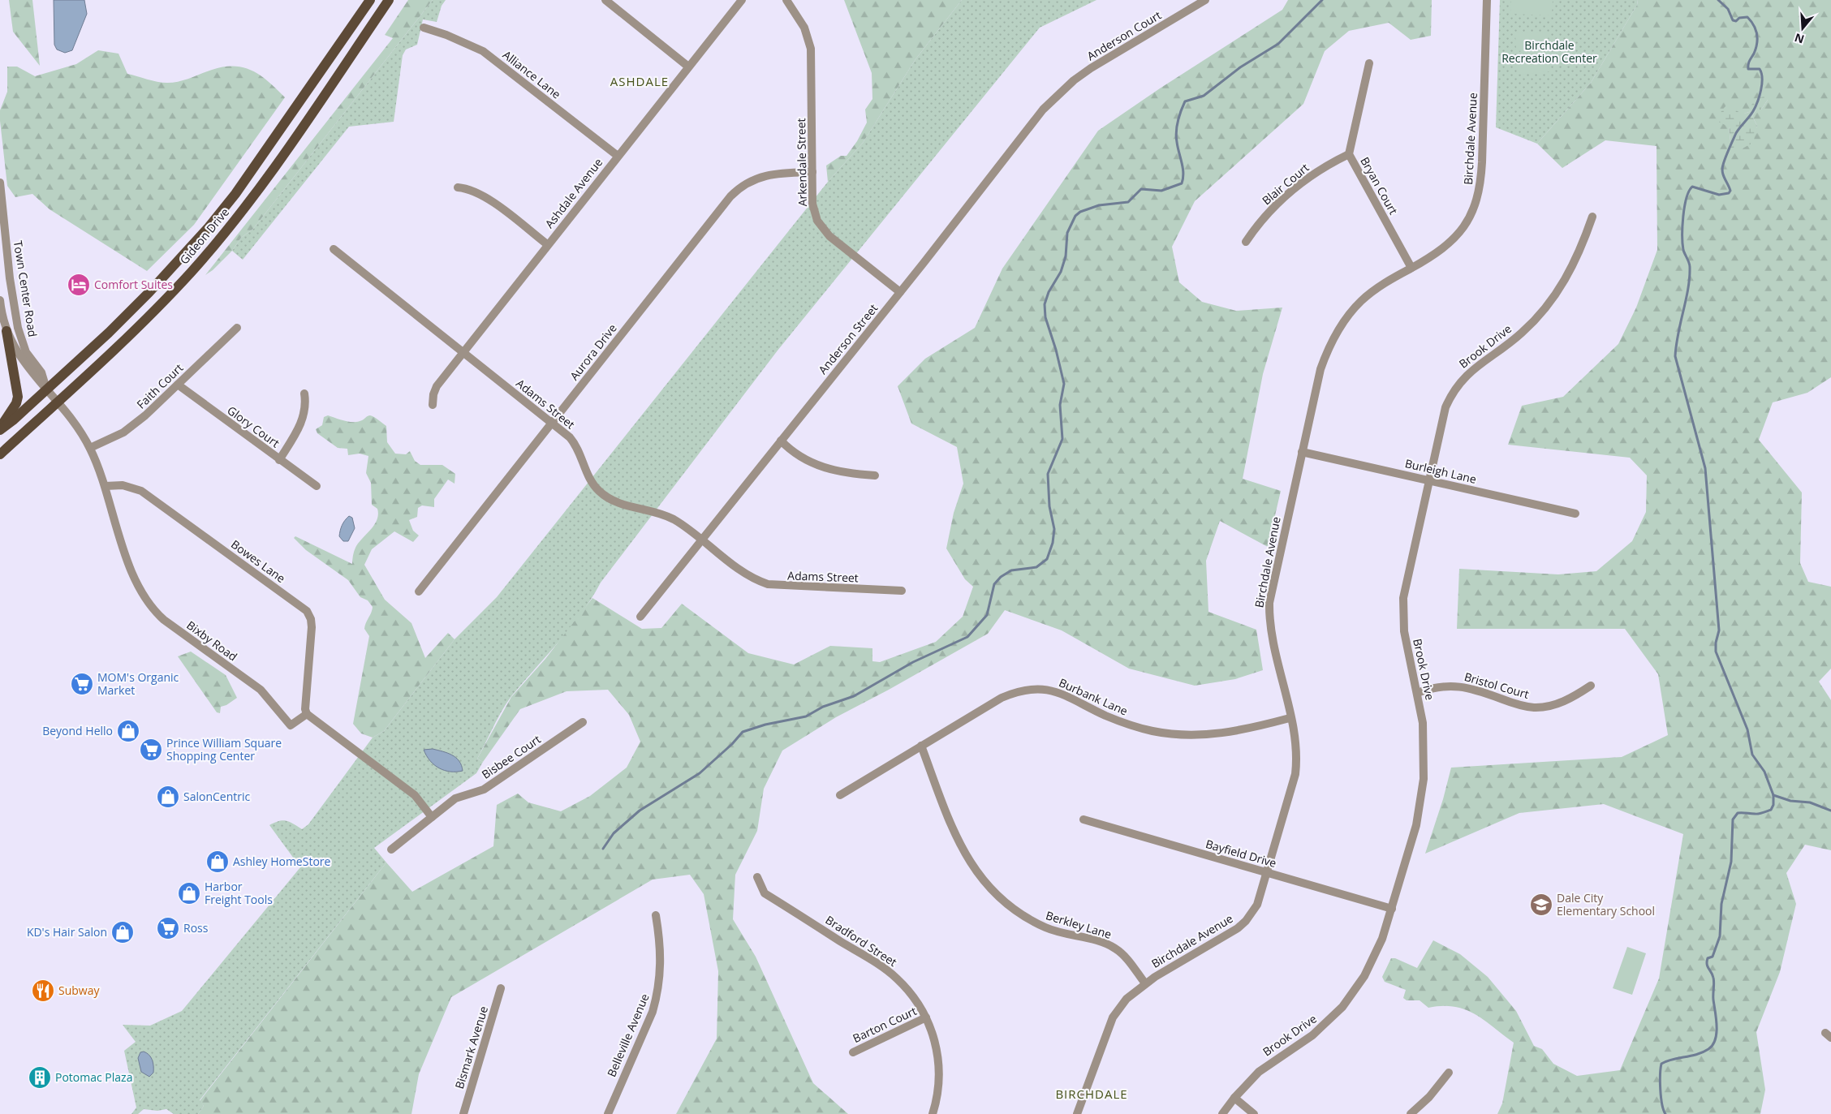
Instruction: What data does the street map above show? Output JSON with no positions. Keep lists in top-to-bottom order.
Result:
{
  "streets": {
    "main road": ["Gideon Drive"],
    "street": [
      "Anderson Court",
      "Alliance Lane",
      "Birchdale Avenue",
      "Arkendale Street",
      "Blair Court",
      "Bryan Court",
      "Ashdale Avenue",
      "Town Center Road",
      "Anderson Street",
      "Brook Drive",
      "Aurora Drive",
      "Faith Court",
      "Adams Street",
      "Glory Court",
      "Burleigh Lane",
      "Bowes Lane",
      "Bixby Road",
      "Bristol Court",
      "Burbank Lane",
      "Bisbee Court",
      "Bayfield Drive",
      "Berkley Lane",
      "Bradford Street",
      "Barton Court",
      "Belleville Avenue",
      "Bismark Avenue"
    ]
  },
  "crossings": [
    ["Anderson Court", "Anderson Street"],
    ["Alliance Lane", "Ashdale Avenue"],
    ["Birchdale Avenue", "Bryan Court"],
    ["Birchdale Avenue", "Burleigh Lane"],
    ["Birchdale Avenue", "Burbank Lane"],
    ["Birchdale Avenue", "Bayfield Drive"],
    ["Birchdale Avenue", "Berkley Lane"],
    ["Arkendale Street", "Anderson Street"],
    ["Arkendale Street", "Aurora Drive"],
    ["Blair Court", "Bryan Court"],
    ["Ashdale Avenue", "Adams Street"],
    ["Gideon Drive", "Town Center Road"],
    ["Gideon Drive", "Bixby Road"],
    ["Town Center Road", "Bixby Road"],
    ["Anderson Street", "Adams Street"],
    ["Brook Drive", "Burleigh Lane"],
    ["Brook Drive", "Bristol Court"],
    ["Brook Drive", "Bayfield Drive"],
    ["Aurora Drive", "Adams Street"],
    ["Faith Court", "Glory Court"],
    ["Faith Court", "Bixby Road"],
    ["Bowes Lane", "Bixby Road"],
    ["Burbank Lane", "Berkley Lane"],
    ["Bradford Street", "Barton Court"]
  ],
  "districts": ["ASHDALE", "BIRCHDALE"],
  "parks": ["Birchdale Recreation Center"],
  "places": {
    "hotel": ["Comfort Suites"],
    "supermarket": ["MOM's Organic Market", "Prince William Square Shopping Center", "Ross"],
    "shop": [
      "Beyond Hello",
      "SalonCentric",
      "Ashley HomeStore",
      "Harbor Freight Tools",
      "KD's Hair Salon"
    ],
    "school or university": ["Dale City Elementary School"],
    "restaurant": ["Subway"],
    "building": ["Potomac Plaza"]
  },
  "north": "bottom"
}
